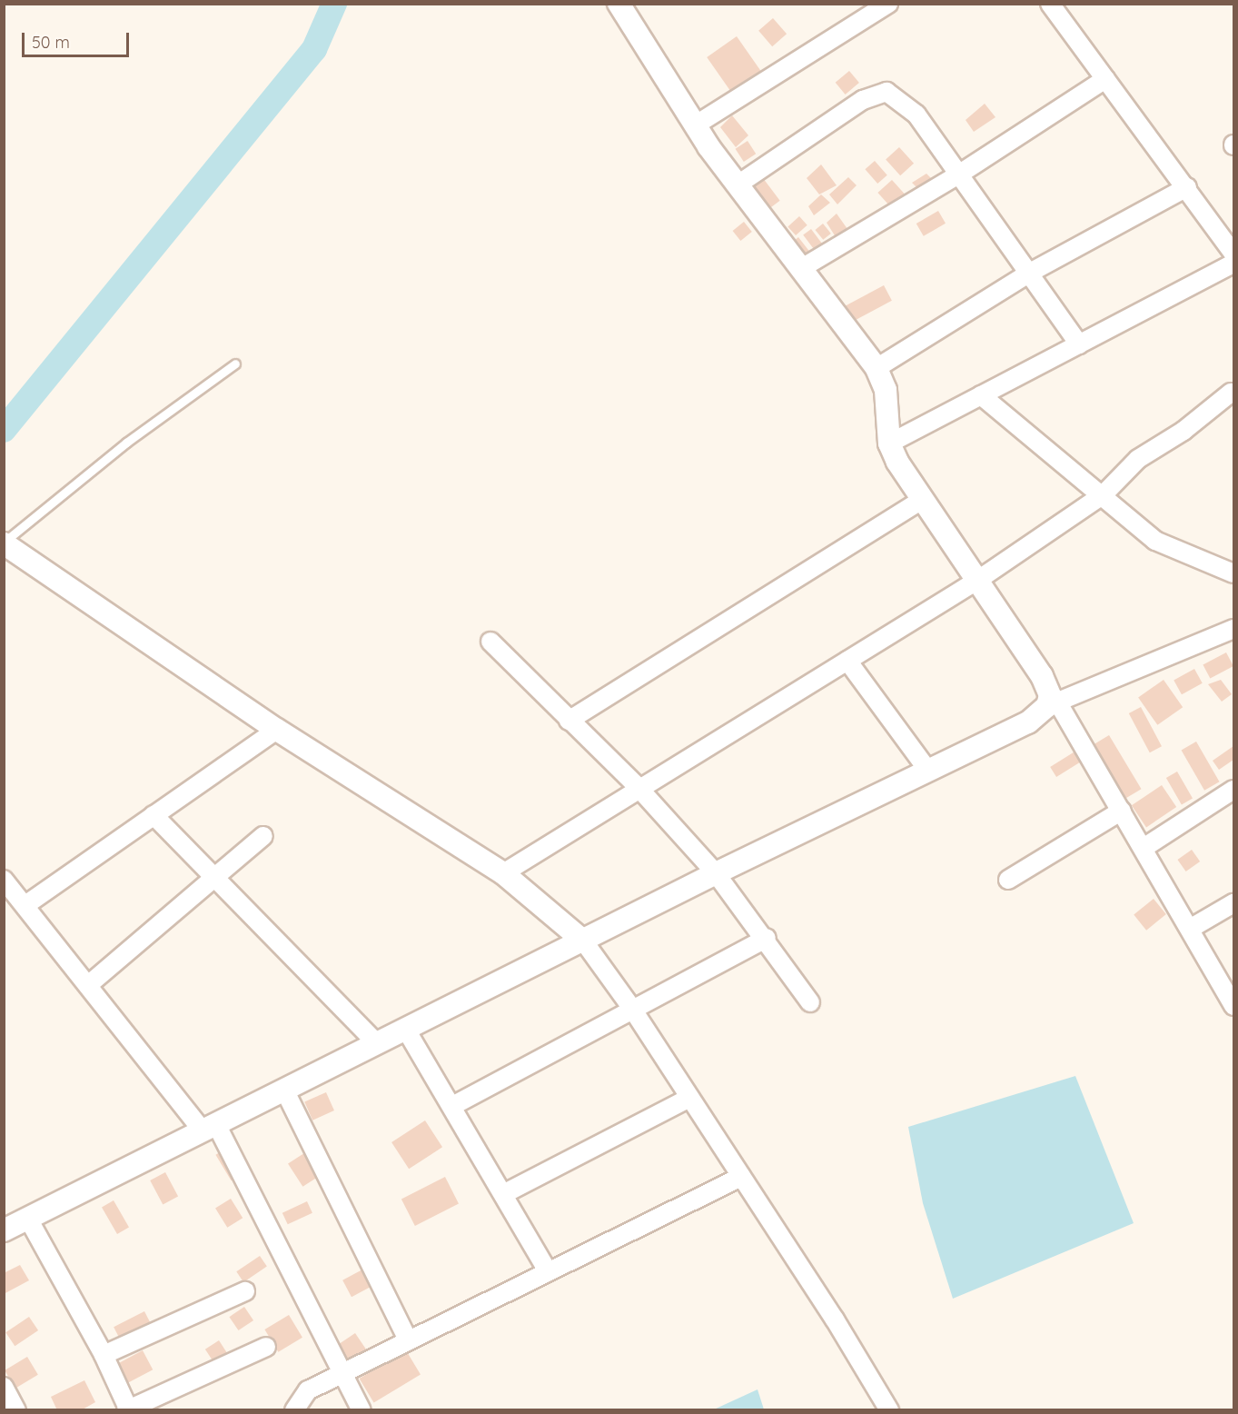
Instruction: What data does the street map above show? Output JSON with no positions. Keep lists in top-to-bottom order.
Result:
{
  "scale_bar": "50 m"
}
